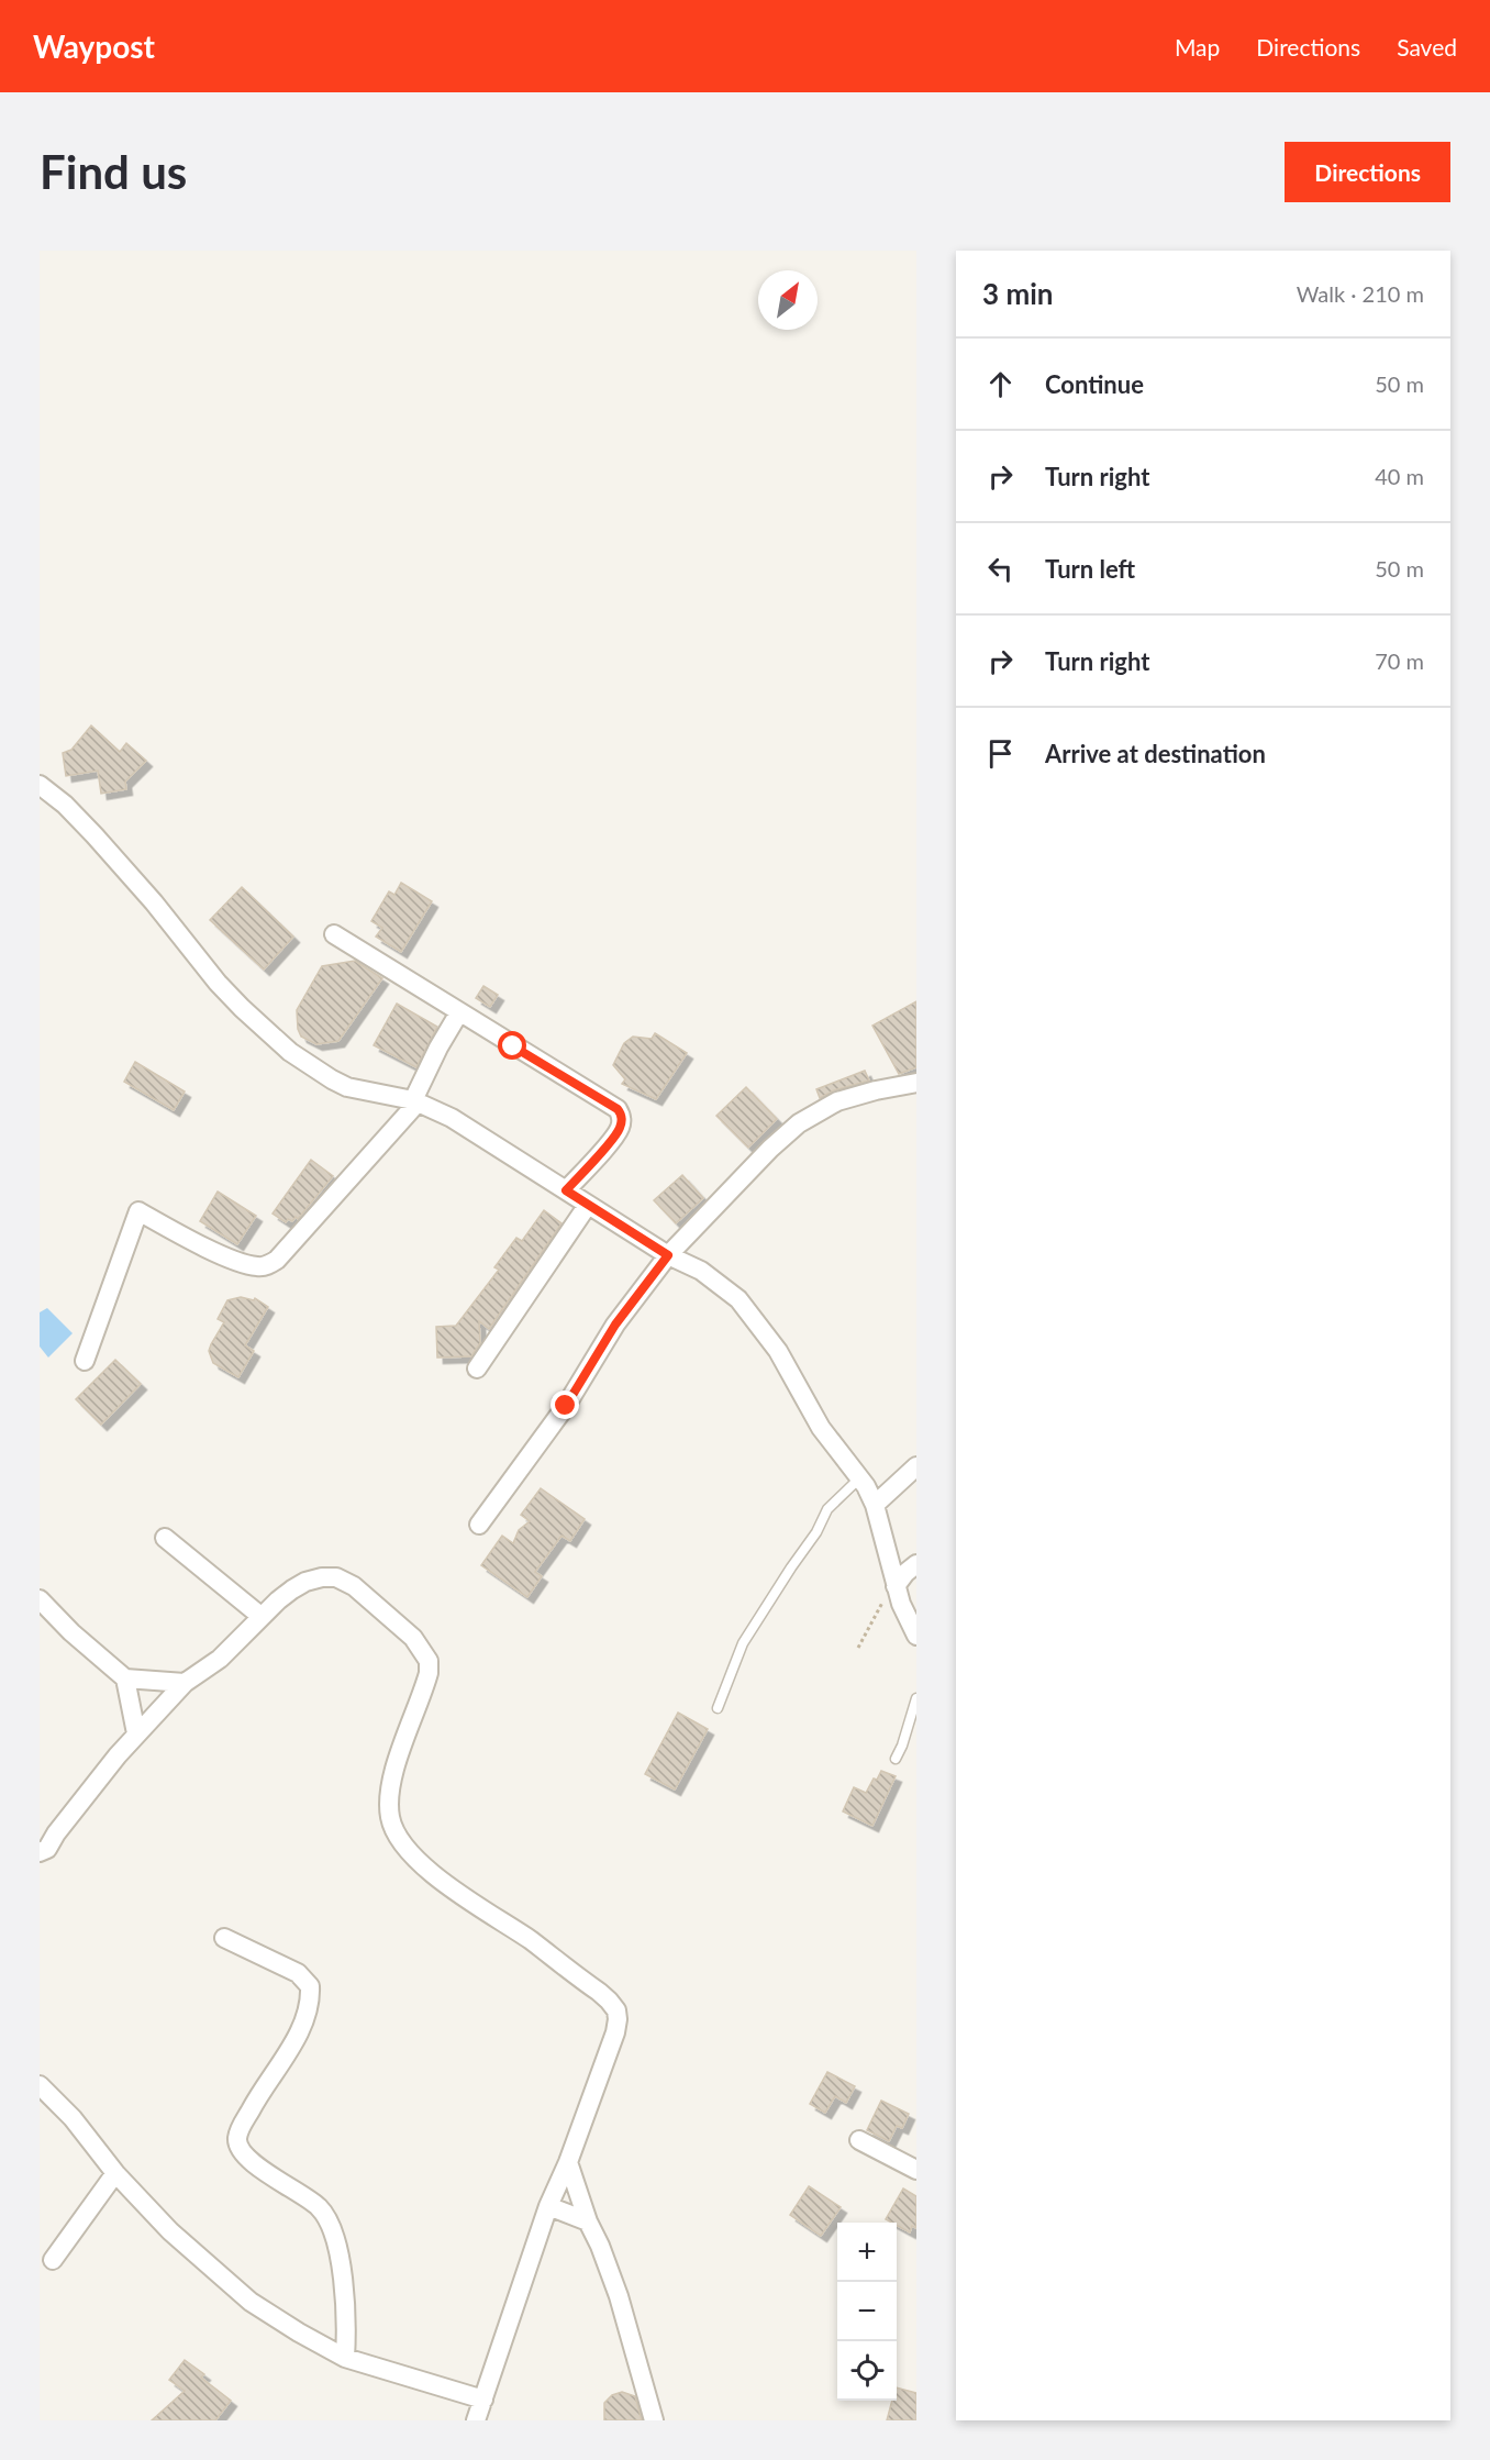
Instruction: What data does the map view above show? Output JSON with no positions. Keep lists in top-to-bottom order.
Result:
{
  "north": "top right",
  "page": {
    "header": "Waypost",
    "nav": ["Map", "Directions", "Saved"],
    "buttons": "Directions",
    "title": "Find us",
    "heading": ["3 min", "Walk · 210 m"],
    "list": [
      ["Continue", "50 m"],
      ["Turn right", "40 m"],
      ["Turn left", "50 m"],
      ["Turn right", "70 m"],
      "Arrive at destination"
    ],
    "map_buttons": ["+", "−"]
  }
}
